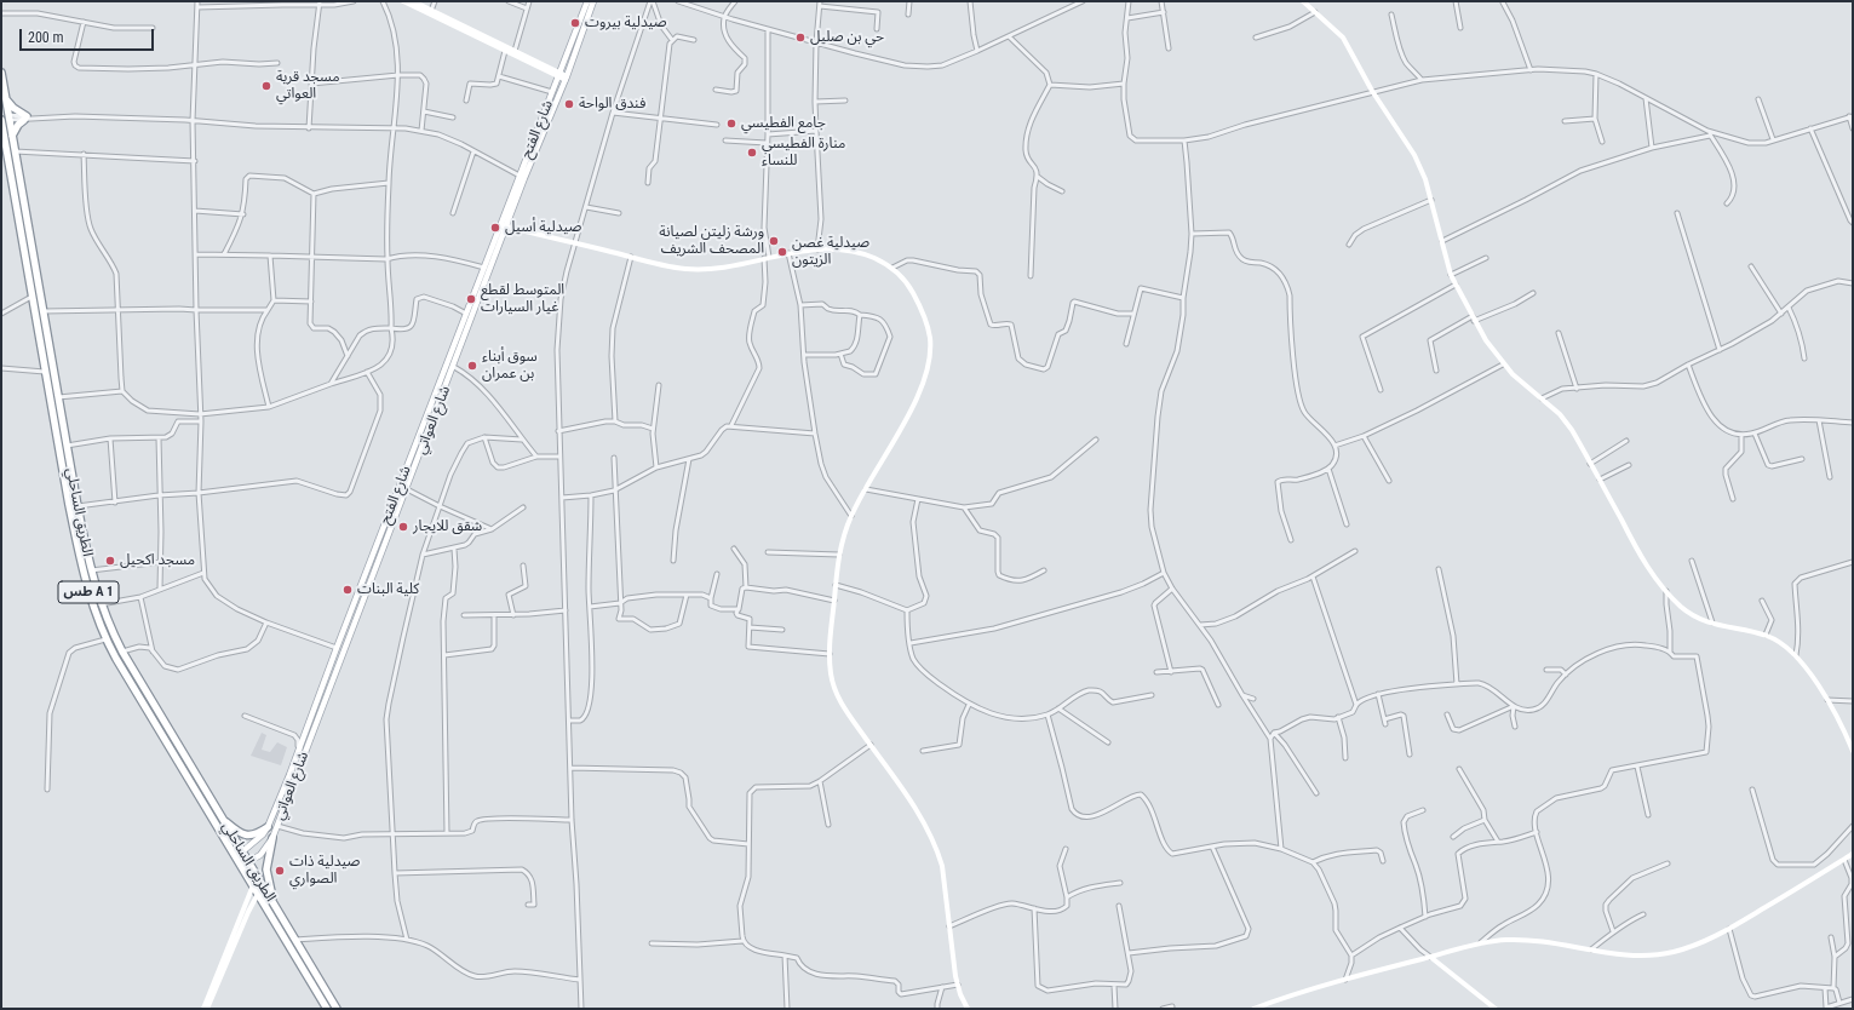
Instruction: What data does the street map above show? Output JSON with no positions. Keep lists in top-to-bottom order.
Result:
{
  "streets": {
    "highway": ["الطريق الساحلي", "طس A 1"],
    "main road": ["شارع الفتح", "شارع العواتي"]
  },
  "crossings": [
    ["شارع الفتح", "شارع العواتي"],
    ["شارع العواتي", "الطريق الساحلي"]
  ],
  "places": [
    "صيدلية بيروت",
    "حي بن صليل",
    "مسجد قرية العواتي",
    "فندق الواحة",
    "جامع الفطيسي",
    "منارة الفطيسي للنساء",
    "صيدلية أسيل",
    "ورشة زليتن لصيانة المصحف الشريف",
    "صيدلية غصن الزيتون",
    "المتوسط لقطع غيار السيارات",
    "سوق أبناء بن عمران",
    "شقق للايجار",
    "مسجد اكحيل",
    "كلية البنات",
    "صيدلية ذات الصواري"
  ],
  "scale_bar": "200 m"
}
